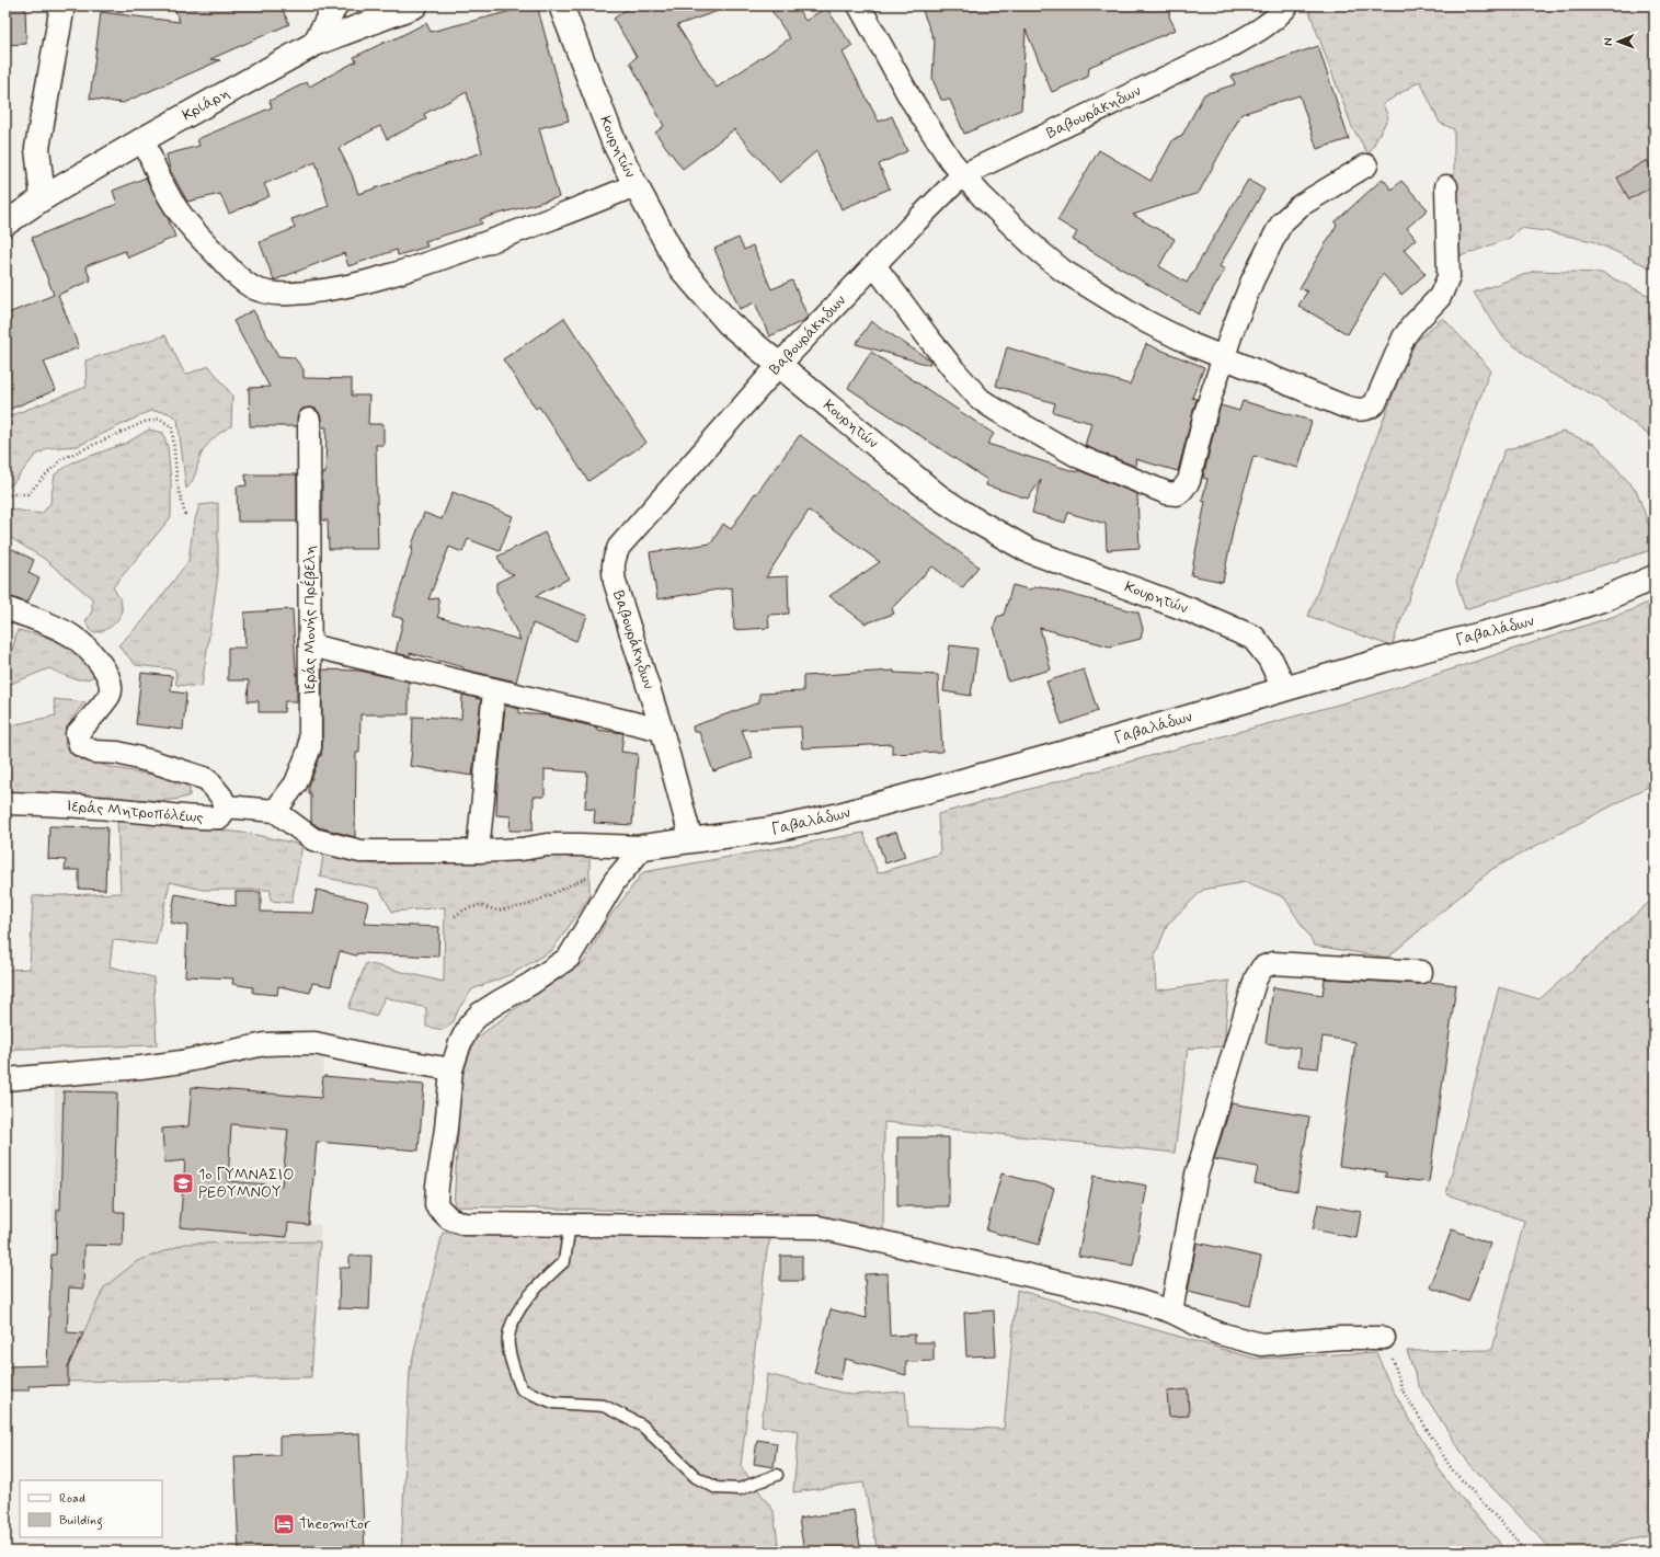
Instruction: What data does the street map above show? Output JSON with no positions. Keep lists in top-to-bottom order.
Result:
{
  "streets": {
    "street": [
      "Κριάρη",
      "Βαβουράκηδων",
      "Κουρητών",
      "Ιεράς Μονής Πρέβελη",
      "Γαβαλάδων",
      "Ιεράς Μητροπόλεως"
    ]
  },
  "crossings": [
    ["Βαβουράκηδων", "Κουρητών"],
    ["Βαβουράκηδων", "Γαβαλάδων"],
    ["Κουρητών", "Γαβαλάδων"]
  ],
  "places": {
    "school or university": ["1ο ΓΥΜΝΑΣΙΟ ΡΕΘΥΜΝΟΥ"],
    "hotel": ["Theomitor"]
  },
  "legend": ["Road", "Building"],
  "north": "left"
}
